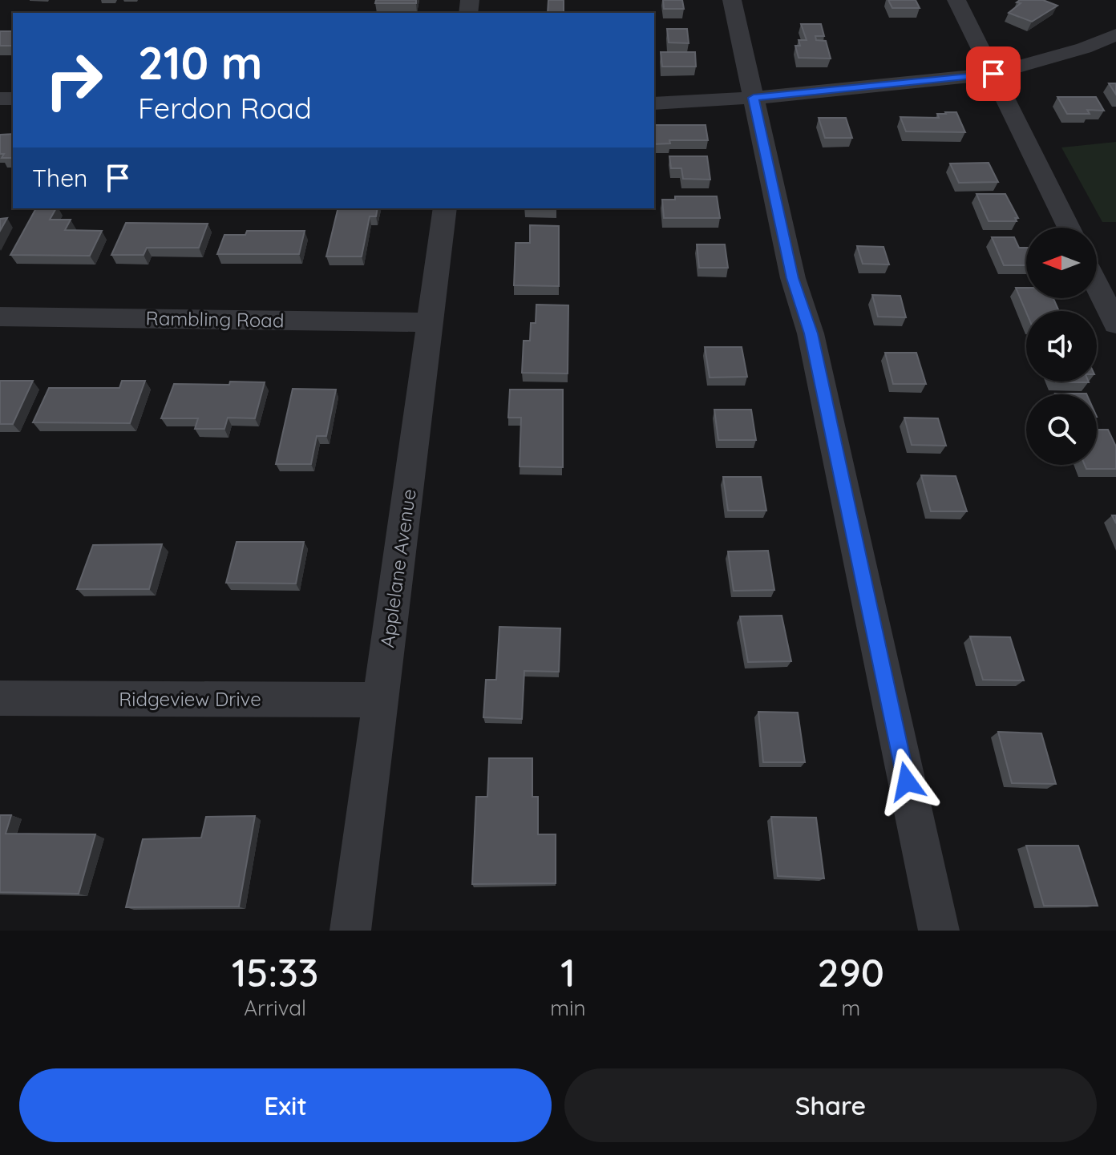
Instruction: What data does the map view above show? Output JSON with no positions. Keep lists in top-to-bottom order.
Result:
{
  "streets": {
    "street": ["Rambling Road", "Applelane Avenue", "Ridgeview Drive"]
  },
  "crossings": [
    ["Rambling Road", "Applelane Avenue"],
    ["Applelane Avenue", "Ridgeview Drive"]
  ],
  "north": "left",
  "page": {
    "turn": ["210 m", "Ferdon Road"],
    "then": "Then",
    "eta": [
      "15:33",
      "Arrival",
      "1",
      "min",
      "290",
      "m"
    ],
    "buttons": ["Exit", "Share"]
  }
}
